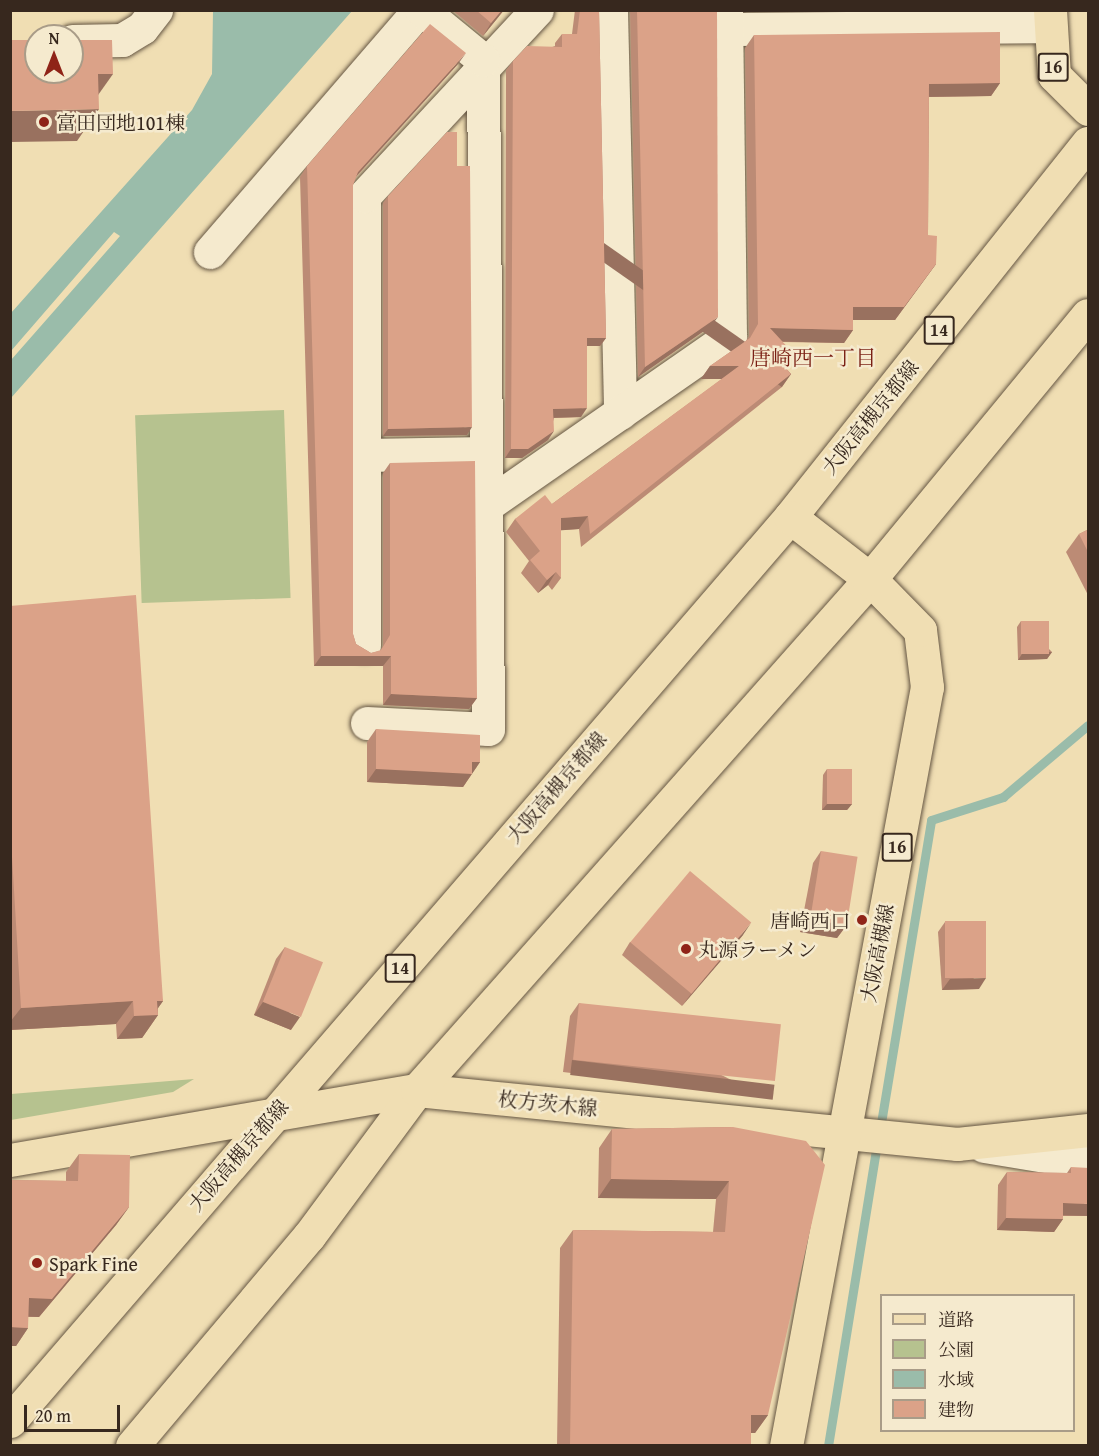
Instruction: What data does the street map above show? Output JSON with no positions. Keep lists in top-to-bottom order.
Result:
{
  "streets": {
    "main road": [
      "16",
      "14",
      "大阪高槻京都線",
      "大阪高槻線",
      "枚方茨木線"
    ]
  },
  "crossings": [
    ["大阪高槻京都線", "大阪高槻線"],
    ["大阪高槻京都線", "枚方茨木線"],
    ["大阪高槻線", "枚方茨木線"]
  ],
  "districts": ["唐崎西一丁目"],
  "places": [
    "富田団地101棟",
    "唐崎西口",
    "丸源ラーメン",
    "Spark Fine"
  ],
  "legend": [
    "道路",
    "公園",
    "水域",
    "建物"
  ],
  "scale_bar": "20 m",
  "north": "top"
}
